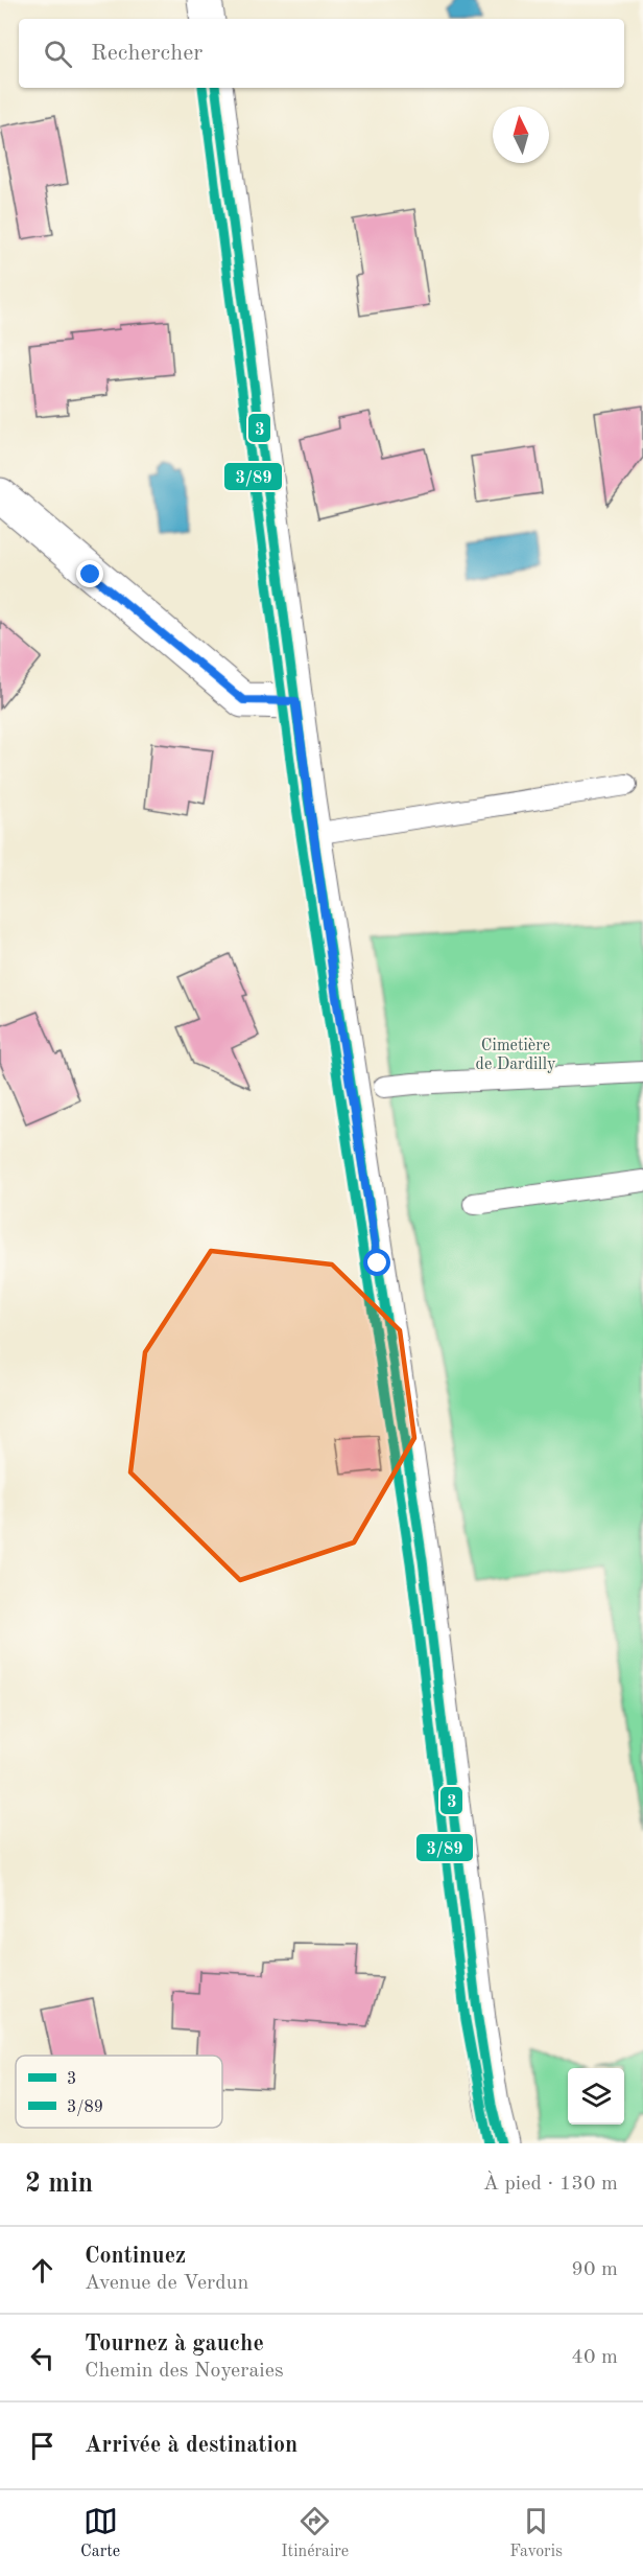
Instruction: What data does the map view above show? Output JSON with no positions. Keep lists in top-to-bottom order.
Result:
{
  "parks": ["Cimetière de Dardilly"],
  "lines": ["transit line 3", "transit line 3/89"],
  "legend": ["3", "3/89"],
  "north": "top",
  "page": {
    "search": "Rechercher",
    "heading": ["2 min", "À pied · 130 m"],
    "list": [
      ["Continuez", "Avenue de Verdun", "90 m"],
      ["Tournez à gauche", "Chemin des Noyeraies", "40 m"],
      "Arrivée à destination"
    ],
    "nav": ["Carte", "Itinéraire", "Favoris"]
  }
}
